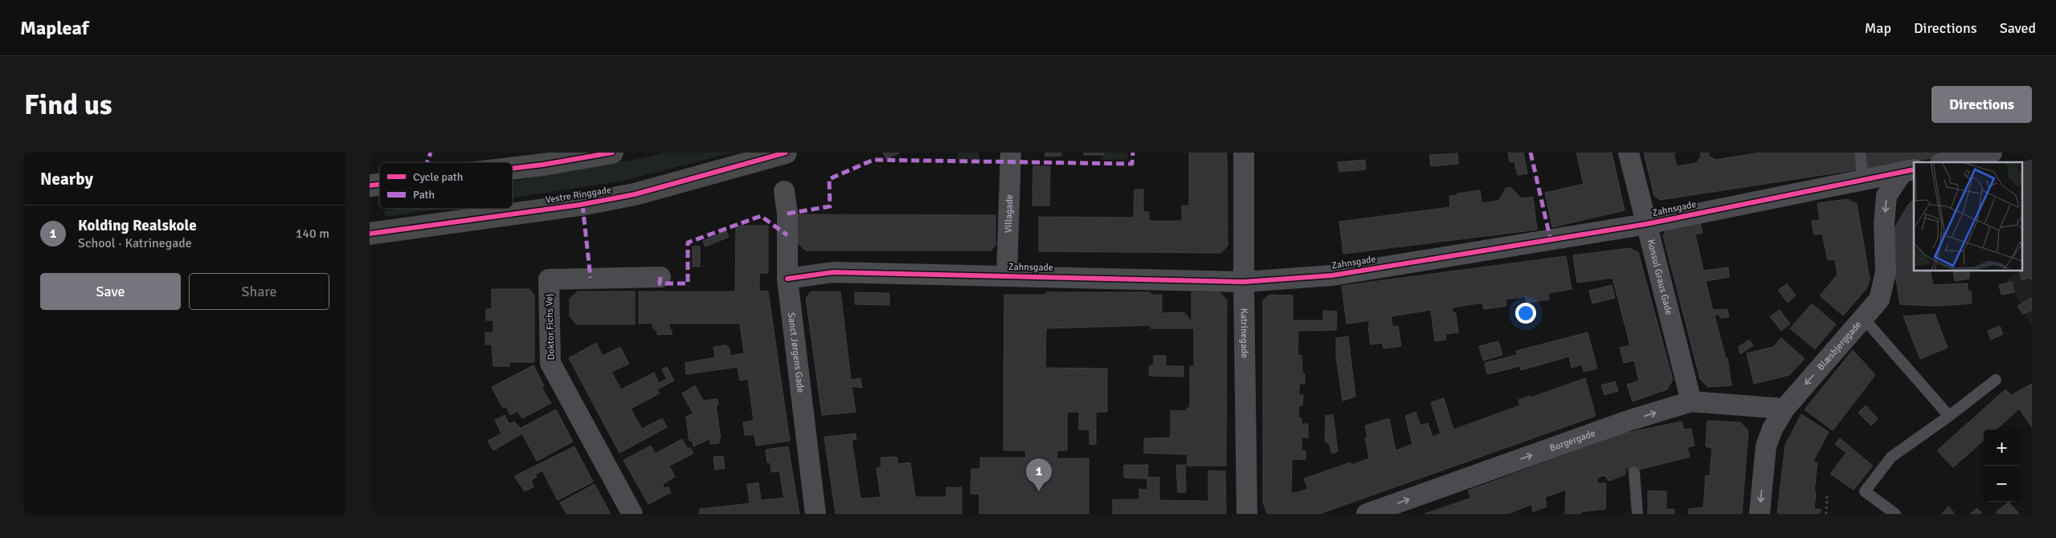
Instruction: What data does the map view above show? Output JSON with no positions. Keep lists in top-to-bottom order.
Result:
{
  "streets": {
    "main road": ["Vestre Ringgade"],
    "street": [
      "Zahnsgade",
      "Villagade",
      "Konsul Graus Gade",
      "Doktor Fichs Vej",
      "Katrinegade",
      "Blæsbjerggade",
      "Sanct Jørgens Gade",
      "Borgergade"
    ]
  },
  "crossings": [
    ["Zahnsgade", "Villagade"],
    ["Zahnsgade", "Konsul Graus Gade"],
    ["Zahnsgade", "Katrinegade"],
    ["Zahnsgade", "Blæsbjerggade"],
    ["Zahnsgade", "Sanct Jørgens Gade"],
    ["Konsul Graus Gade", "Borgergade"],
    ["Blæsbjerggade", "Borgergade"]
  ],
  "one_way": ["Blæsbjerggade", "Borgergade"],
  "legend": ["Cycle path", "Path"],
  "page": {
    "header": "Mapleaf",
    "nav": ["Map", "Directions", "Saved"],
    "buttons": [
      "Directions",
      ["Save", "Share"]
    ],
    "title": "Find us",
    "heading": "Nearby",
    "list": [
      {
        "mark": "1",
        "name": "Kolding Realskole",
        "note": "School · Katrinegade",
        "value": "140 m"
      }
    ],
    "map_buttons": ["+", "−"],
    "pins": "1"
  }
}
